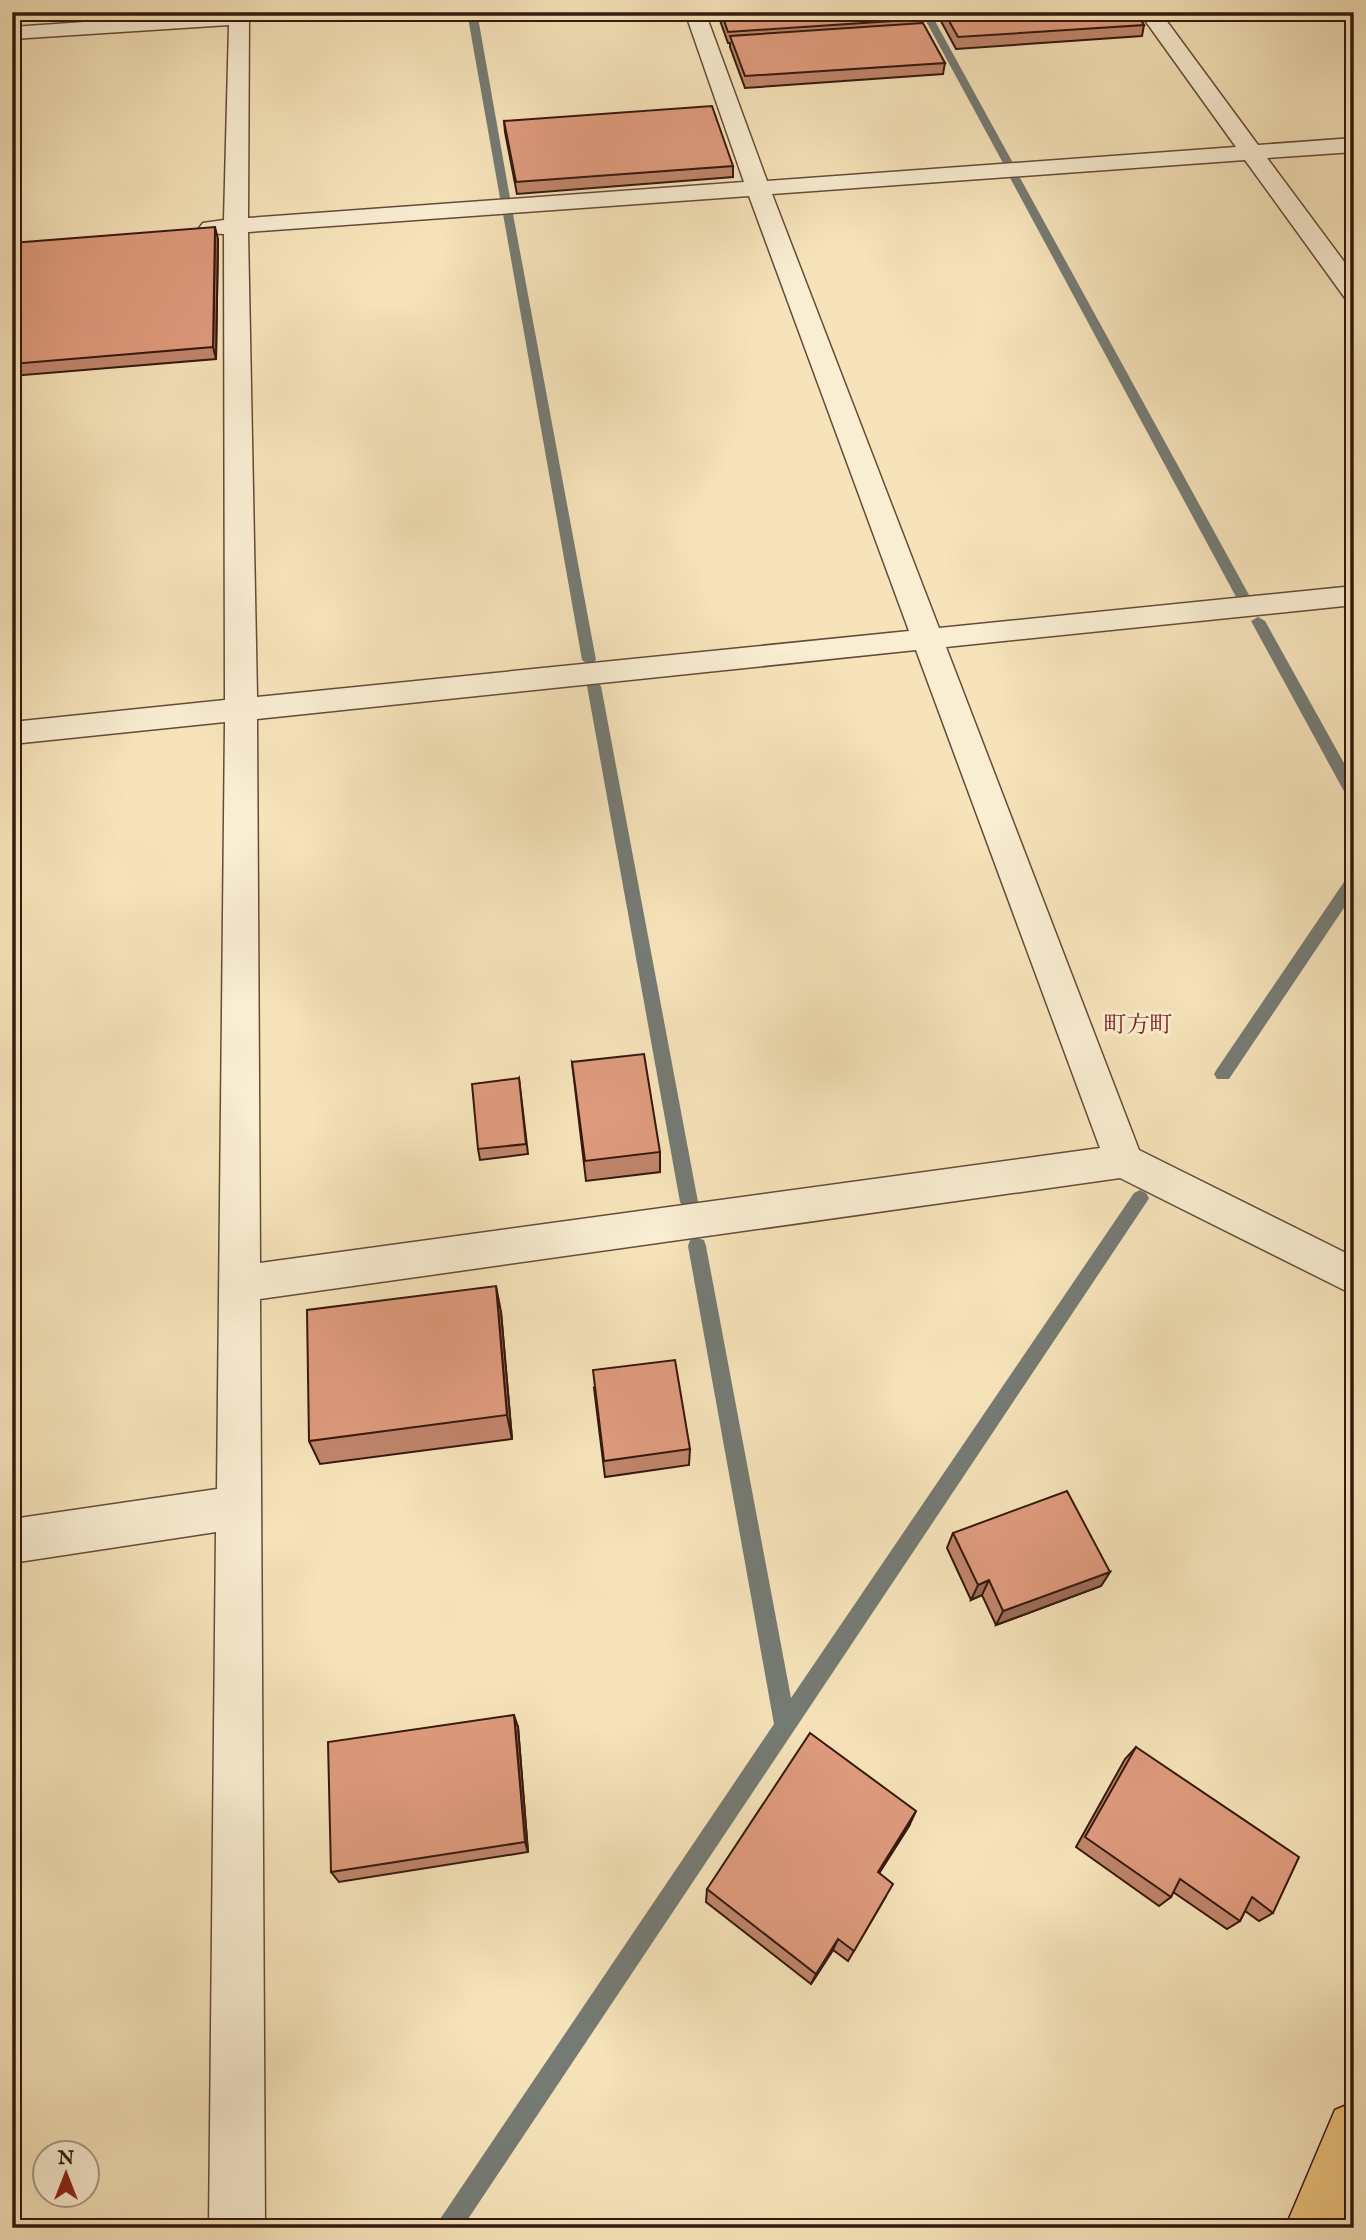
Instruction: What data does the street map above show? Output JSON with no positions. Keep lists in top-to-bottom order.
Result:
{
  "districts": ["町方町"],
  "north": "top"
}
